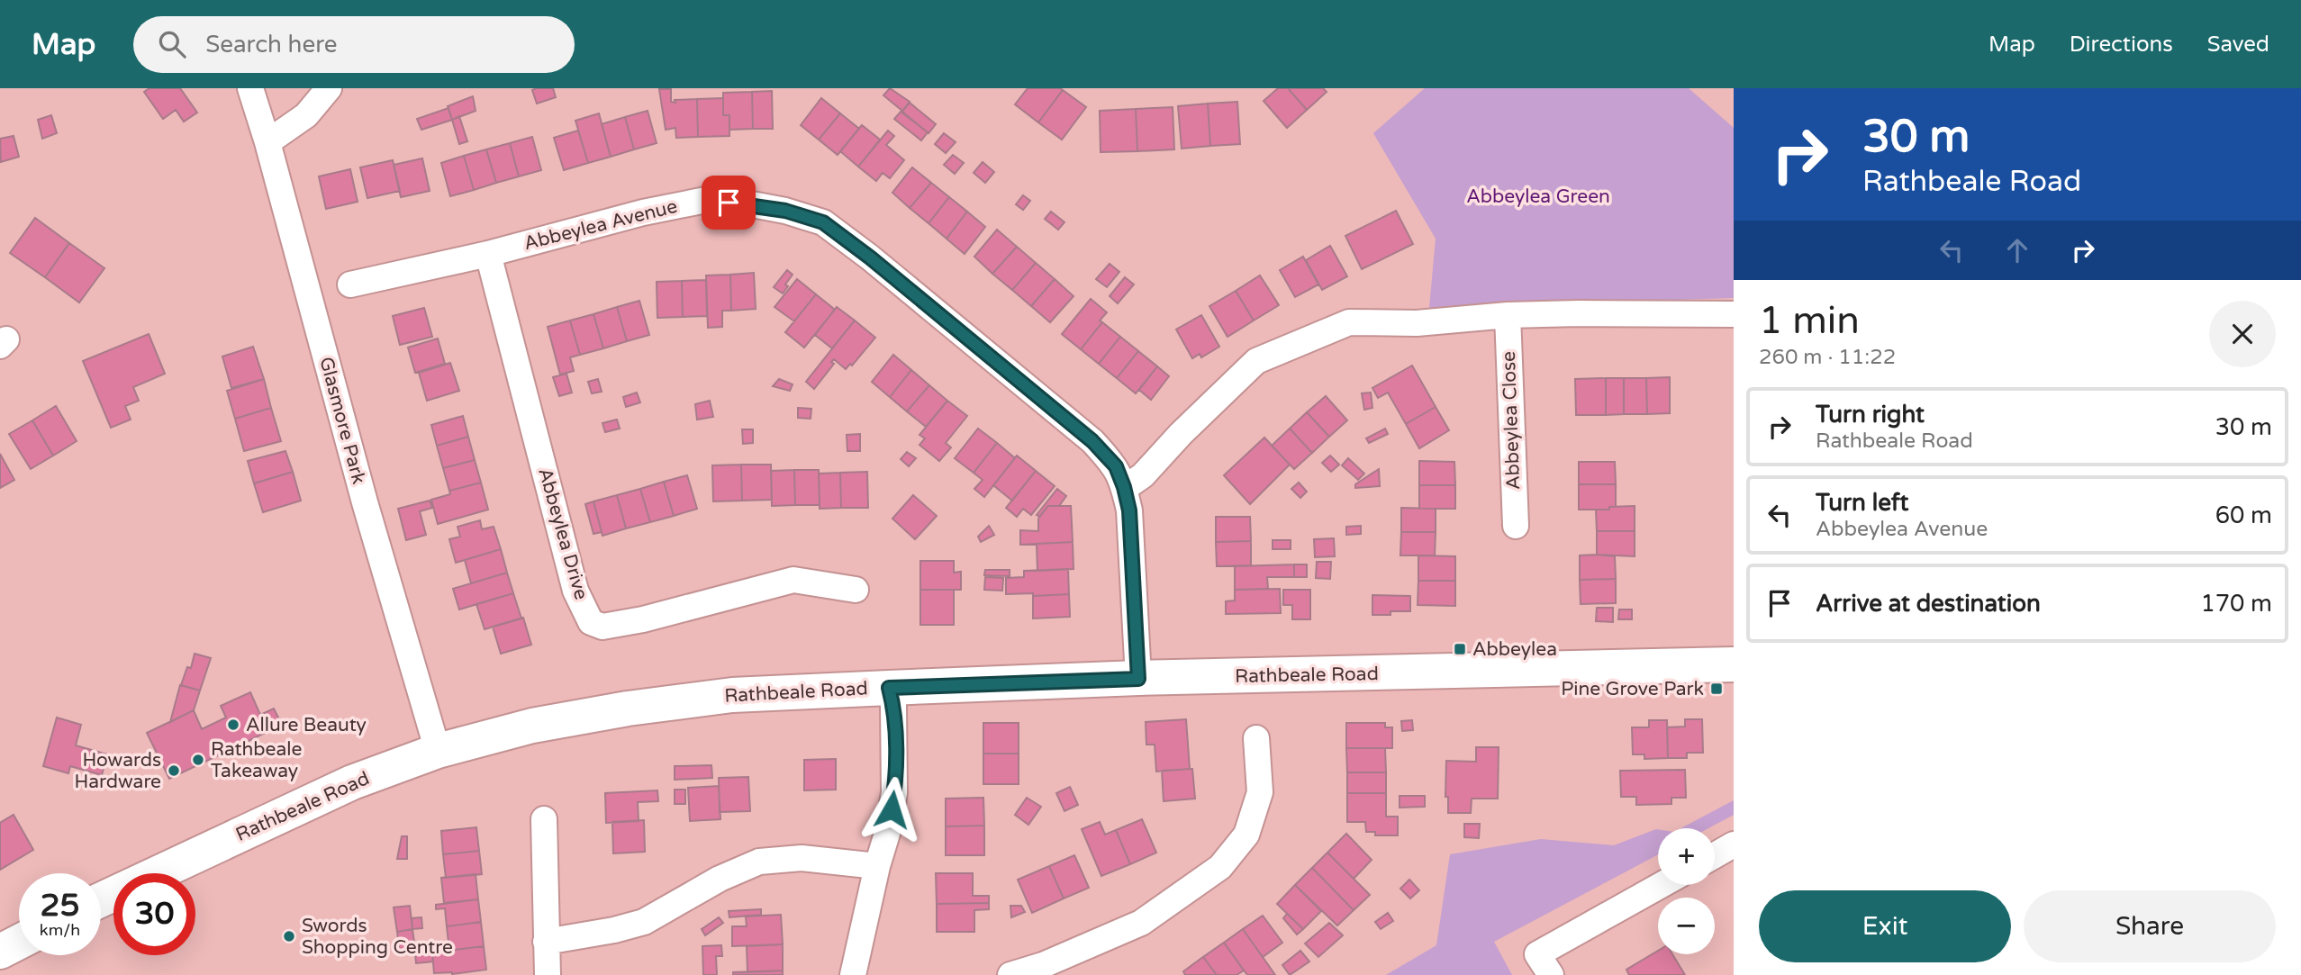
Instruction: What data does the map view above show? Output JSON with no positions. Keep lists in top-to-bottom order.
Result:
{
  "streets": {
    "main road": ["Rathbeale Road"],
    "street": [
      "Abbeylea Avenue",
      "Glasmore Park",
      "Abbeylea Close",
      "Abbeylea Drive"
    ]
  },
  "crossings": [
    ["Abbeylea Avenue", "Abbeylea Drive"],
    ["Abbeylea Avenue", "Rathbeale Road"],
    ["Glasmore Park", "Rathbeale Road"]
  ],
  "parks": ["Abbeylea Green"],
  "places": {
    "transit": ["Abbeylea", "Pine Grove Park"],
    "other": [
      "Allure Beauty",
      "Rathbeale Takeaway",
      "Howards Hardware",
      "Swords Shopping Centre"
    ]
  },
  "page": {
    "header": "Map",
    "search": "Search here",
    "nav": ["Map", "Directions", "Saved"],
    "turn": ["30 m", "Rathbeale Road"],
    "heading": ["1 min", "260 m · 11:22"],
    "list": [
      {
        "name": "Turn right",
        "note": "Rathbeale Road",
        "value": "30 m"
      },
      {
        "name": "Turn left",
        "note": "Abbeylea Avenue",
        "value": "60 m"
      },
      {
        "name": "Arrive at destination",
        "value": "170 m"
      }
    ],
    "map_buttons": ["+", "−"],
    "speed": "25 km/h",
    "limit": "30",
    "buttons": ["Exit", "Share"]
  }
}
